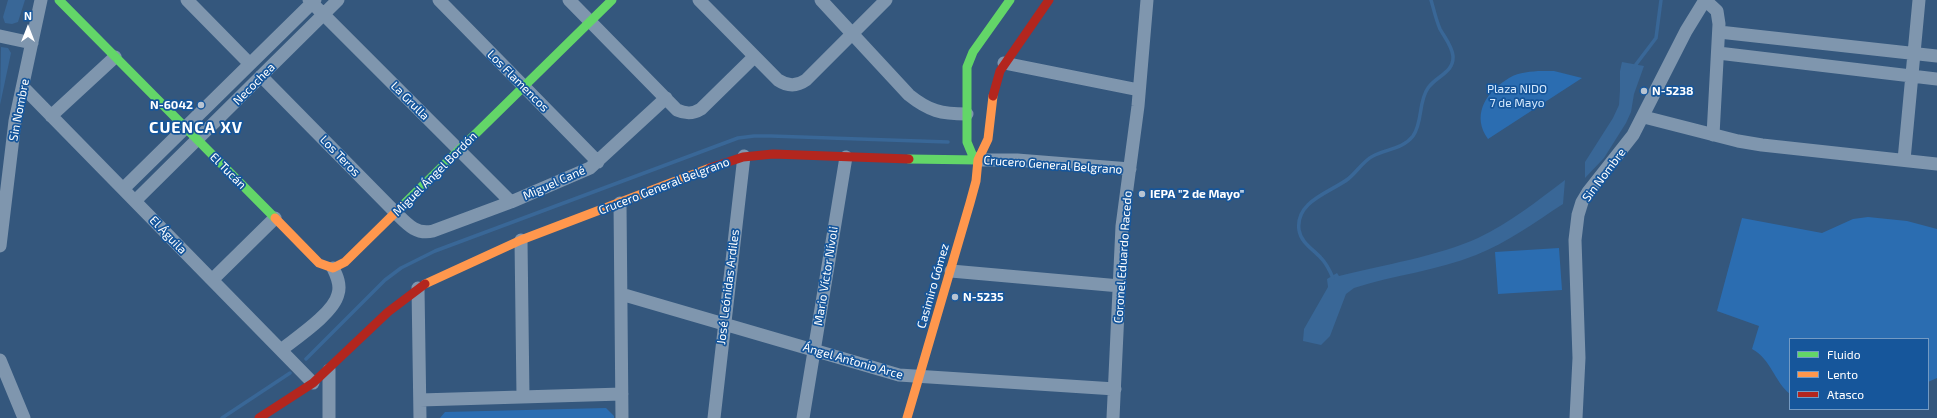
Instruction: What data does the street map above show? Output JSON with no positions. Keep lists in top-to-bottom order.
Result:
{
  "streets": {
    "street": [
      "Los Flamencos",
      "Necochea",
      "La Grulla",
      "Sin Nombre",
      "Los Teros",
      "Crucero General Belgrano",
      "El Tucán",
      "Miguel Ángel Bordón",
      "Miguel Cané",
      "El Águila",
      "Coronel Eduardo Racedo",
      "Mario Víctor Nívoli",
      "Casimiro Gómez",
      "José Leónidas Ardiles",
      "Ángel Antonio Arce"
    ]
  },
  "crossings": [
    ["Los Flamencos", "Miguel Ángel Bordón"],
    ["Los Flamencos", "Miguel Cané"],
    ["Necochea", "La Grulla"],
    ["Necochea", "Los Teros"],
    ["Necochea", "El Tucán"],
    ["Necochea", "El Águila"],
    ["La Grulla", "Miguel Ángel Bordón"],
    ["La Grulla", "Miguel Cané"],
    ["Sin Nombre", "El Águila"],
    ["Los Teros", "Miguel Ángel Bordón"],
    ["Los Teros", "Miguel Cané"],
    ["Crucero General Belgrano", "El Águila"],
    ["Crucero General Belgrano", "Coronel Eduardo Racedo"],
    ["Crucero General Belgrano", "Mario Víctor Nívoli"],
    ["Crucero General Belgrano", "Casimiro Gómez"],
    ["Crucero General Belgrano", "José Leónidas Ardiles"],
    ["El Tucán", "Miguel Ángel Bordón"],
    ["Coronel Eduardo Racedo", "Ángel Antonio Arce"],
    ["Mario Víctor Nívoli", "Ángel Antonio Arce"],
    ["Casimiro Gómez", "Ángel Antonio Arce"],
    ["José Leónidas Ardiles", "Ángel Antonio Arce"]
  ],
  "districts": ["CUENCA XV"],
  "parks": ["Plaza NIDO 7 de Mayo"],
  "places": [
    "N-5238",
    "N-6042",
    "IEPA \"2 de Mayo\"",
    "N-5235"
  ],
  "legend": ["Fluido", "Lento", "Atasco"],
  "north": "top"
}
